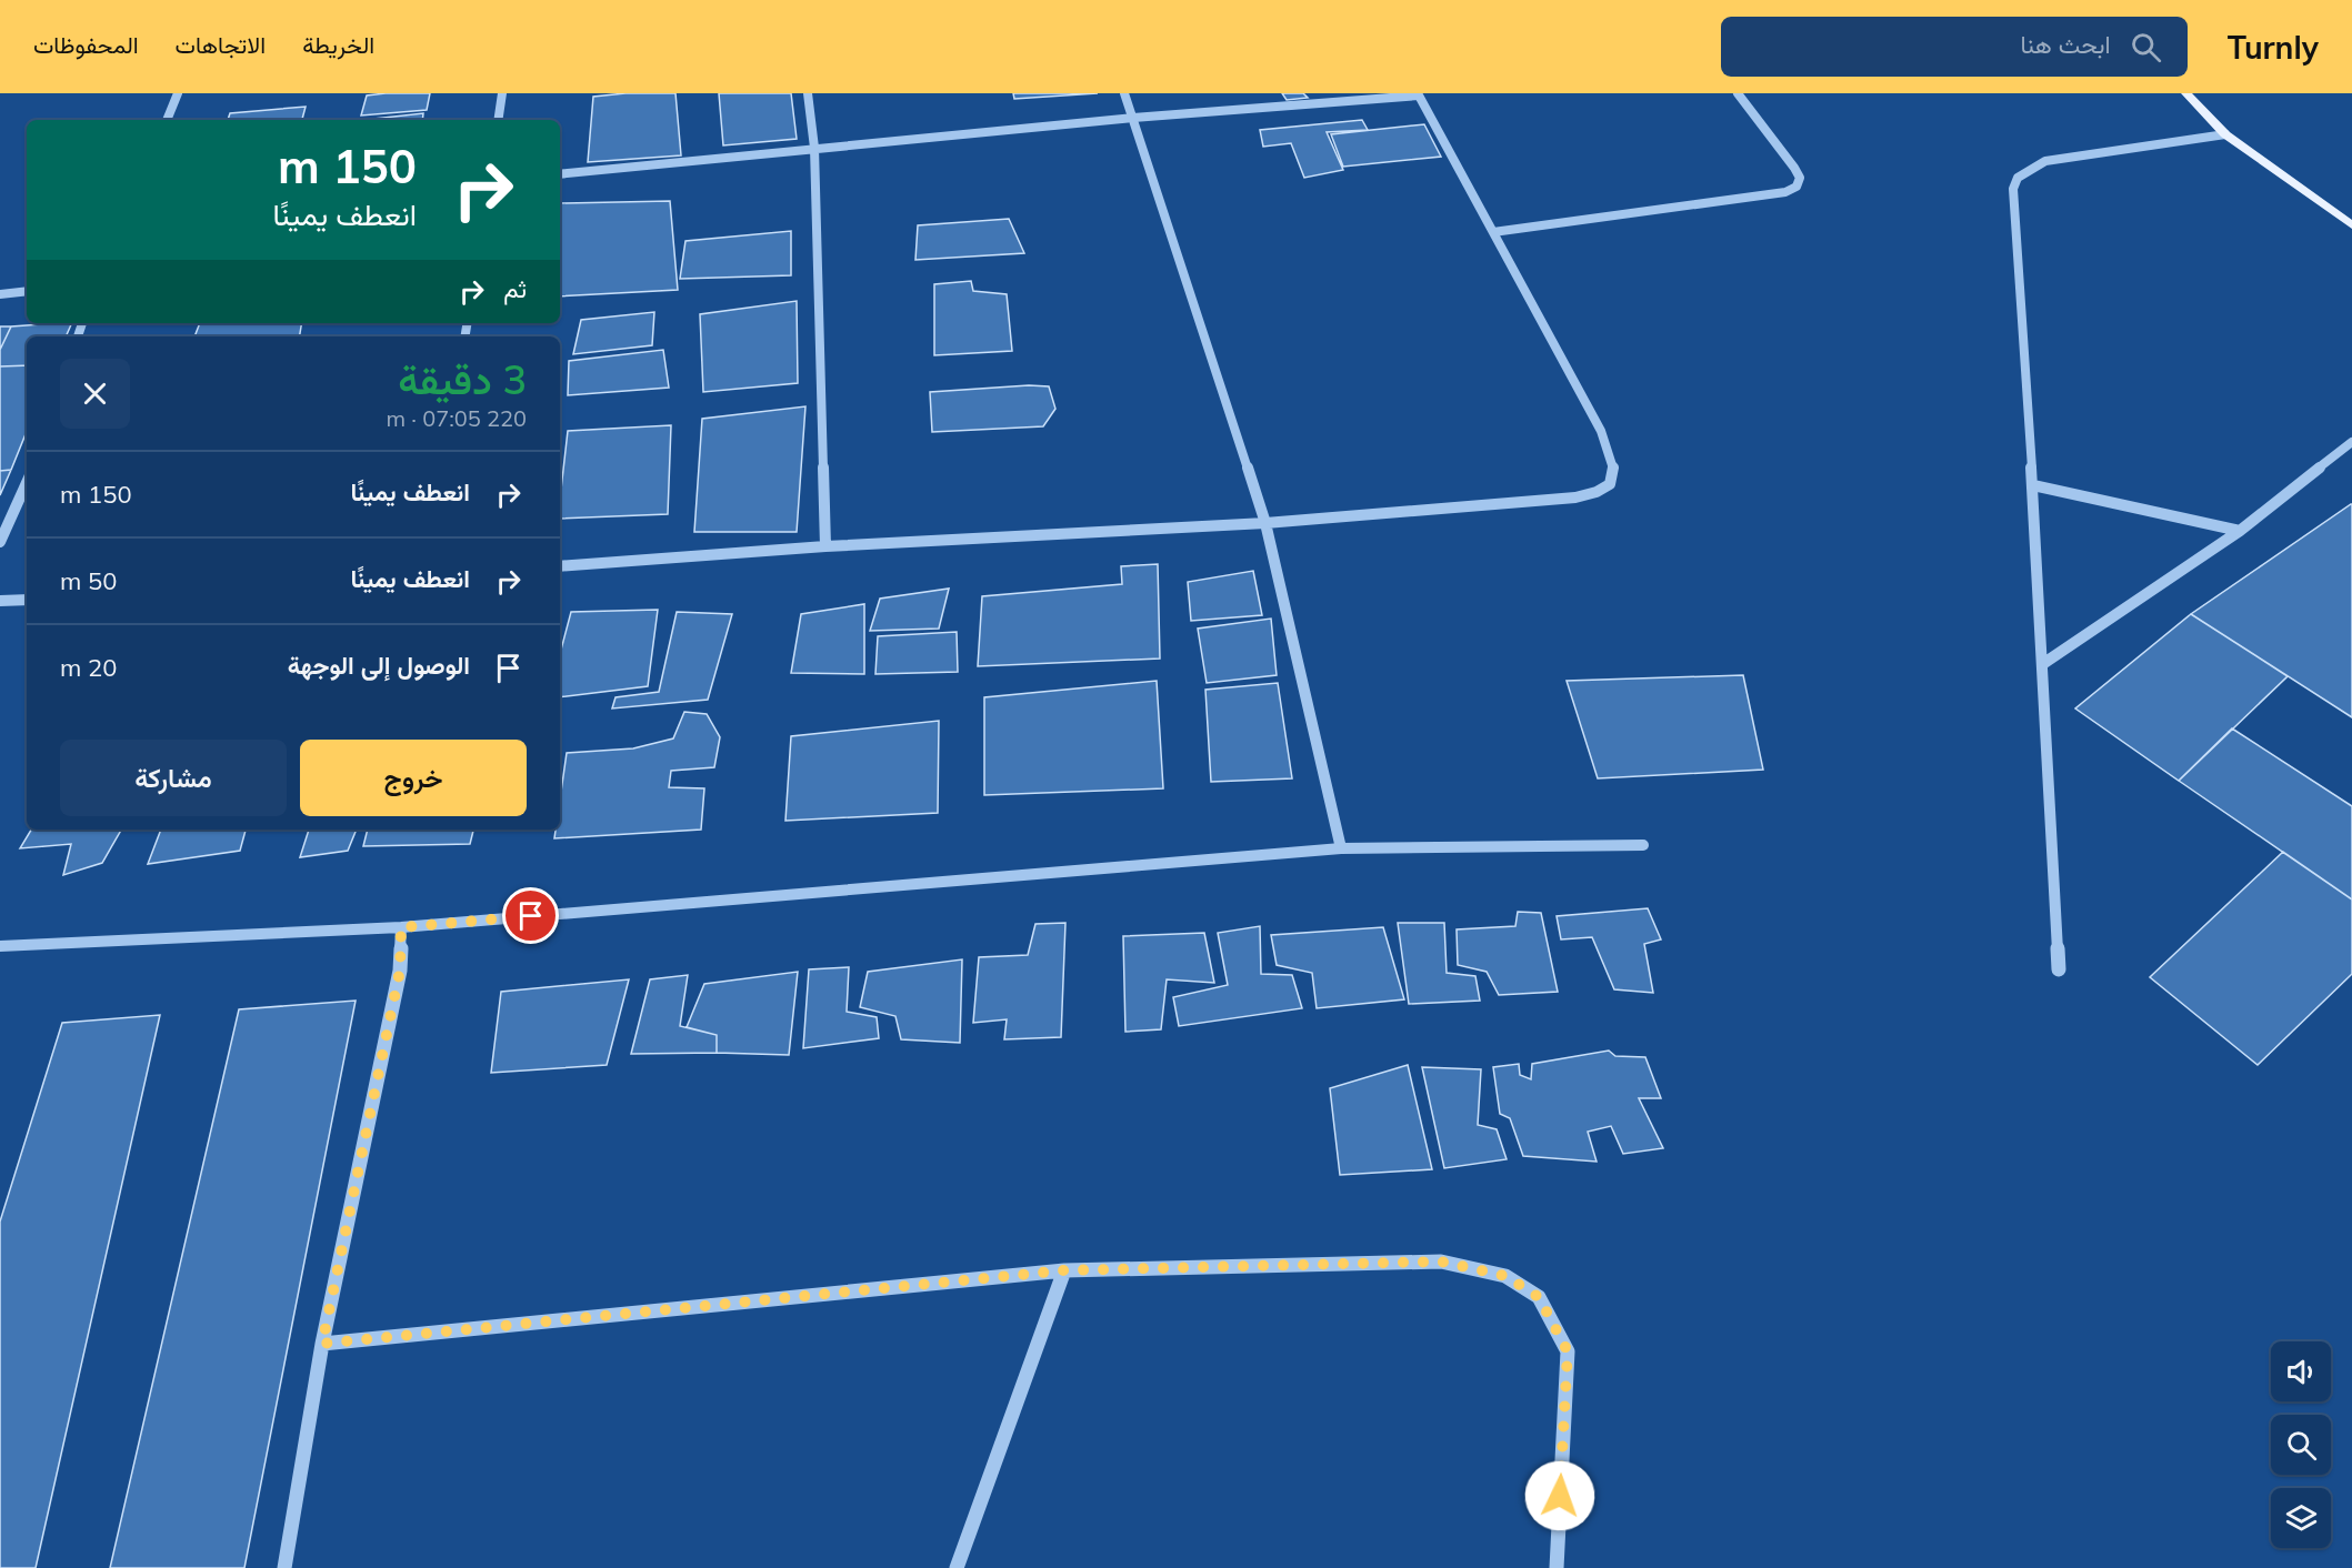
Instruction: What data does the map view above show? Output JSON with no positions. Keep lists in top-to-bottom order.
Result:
{
  "page": {
    "header": "Turnly",
    "search": "ابحث هنا",
    "nav": ["الخريطة", "الاتجاهات", "المحفوظات"],
    "turn": ["150 m", "انعطف يمينًا"],
    "then": "ثم",
    "heading": ["3 دقيقة", "220 m · 07:05"],
    "list": [
      {
        "name": "انعطف يمينًا",
        "value": "150 m"
      },
      {
        "name": "انعطف يمينًا",
        "value": "50 m"
      },
      {
        "name": "الوصول إلى الوجهة",
        "value": "20 m"
      }
    ],
    "buttons": ["خروج", "مشاركة"]
  }
}
